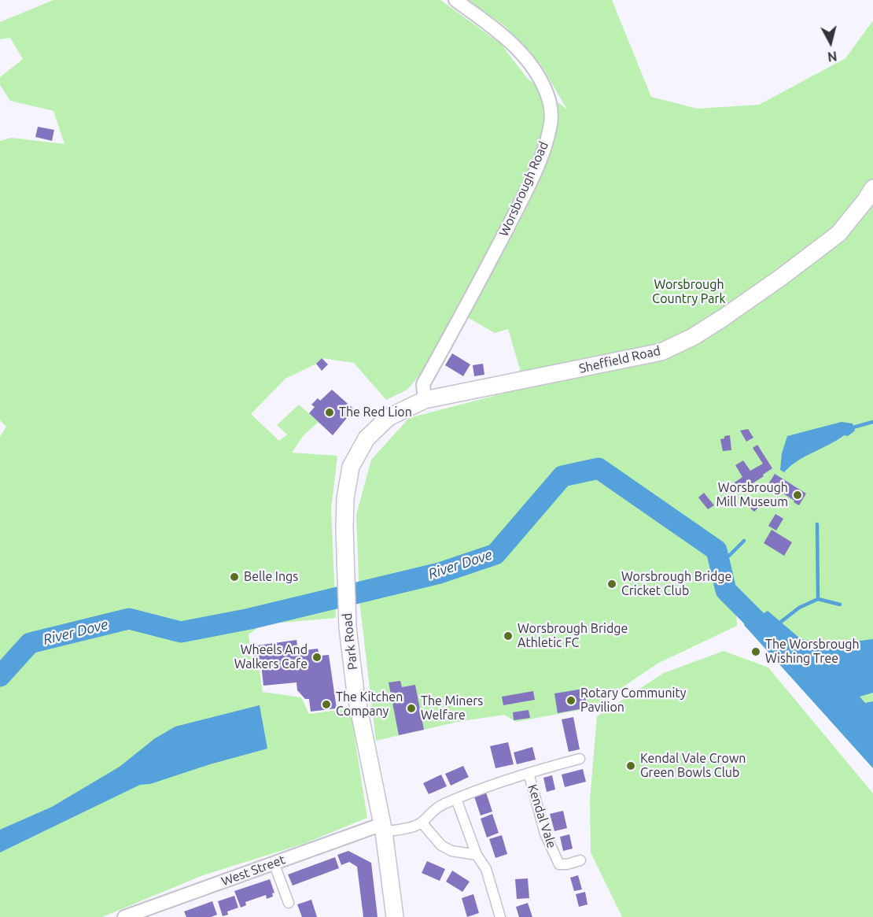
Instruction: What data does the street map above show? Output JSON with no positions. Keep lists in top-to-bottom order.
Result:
{
  "streets": {
    "highway": ["Sheffield Road", "Park Road"],
    "street": ["Worsbrough Road", "Kendal Vale", "West Street"]
  },
  "crossings": [
    ["Worsbrough Road", "Sheffield Road"],
    ["Worsbrough Road", "Park Road"],
    ["Sheffield Road", "Park Road"],
    ["Park Road", "West Street"]
  ],
  "water": ["River Dove"],
  "parks": ["Worsbrough Country Park"],
  "places": [
    "The Red Lion",
    "Worsbrough Mill Museum",
    "Belle Ings",
    "Worsbrough Bridge Cricket Club",
    "Worsbrough Bridge Athletic FC",
    "The Worsbrough Wishing Tree",
    "Wheels And Walkers Cafe",
    "Rotary Community Pavilion",
    "The Kitchen Company",
    "The Miners Welfare",
    "Kendal Vale Crown Green Bowls Club"
  ],
  "north": "bottom"
}
